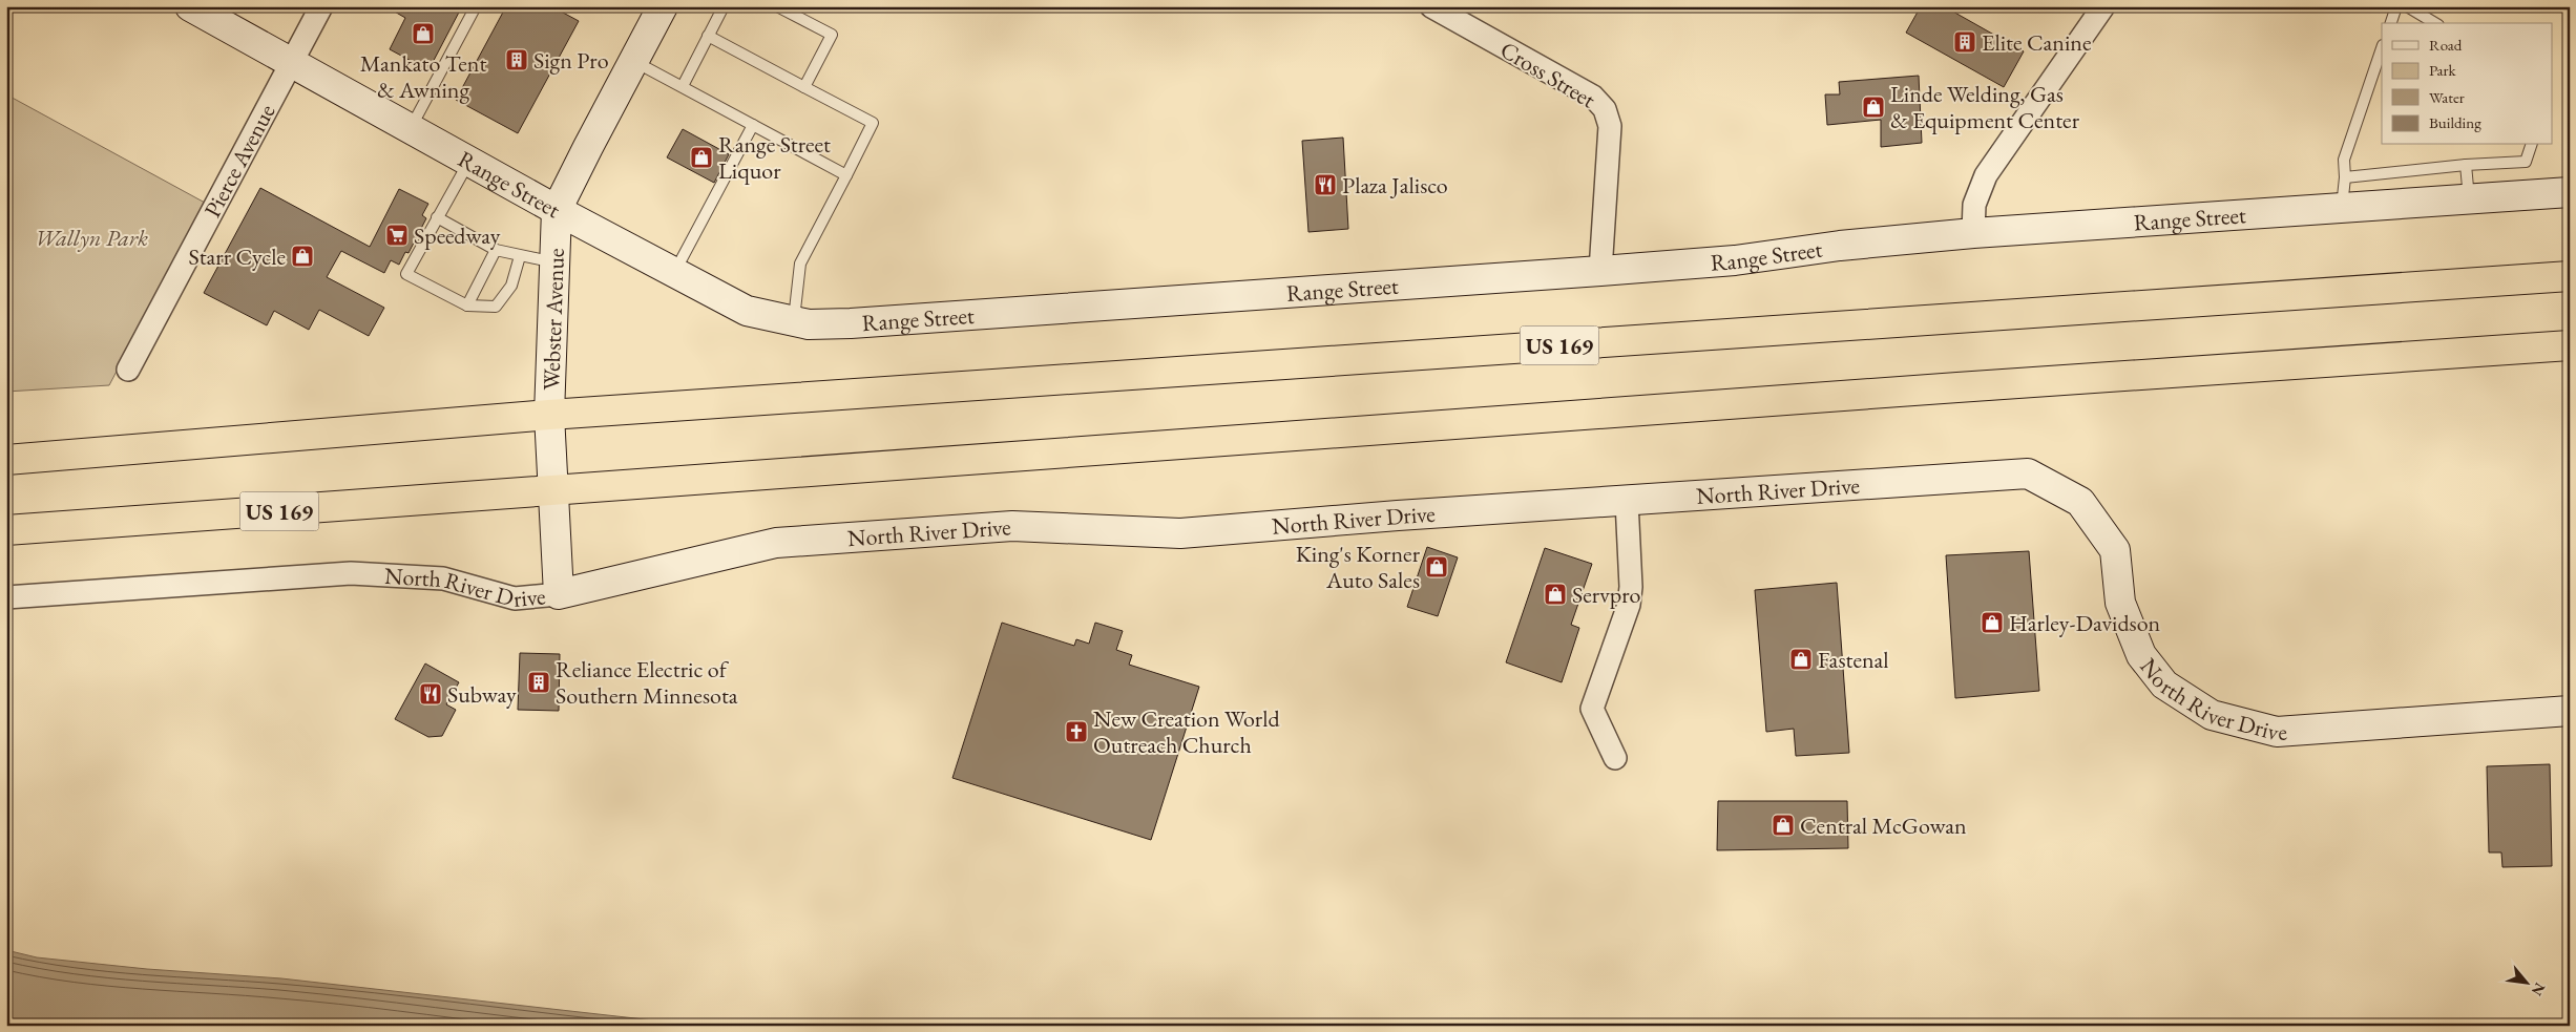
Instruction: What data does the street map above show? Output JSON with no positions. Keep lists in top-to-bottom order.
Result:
{
  "streets": {
    "highway": ["US 169"],
    "street": [
      "Cross Street",
      "Pierce Avenue",
      "Range Street",
      "Webster Avenue",
      "North River Drive"
    ]
  },
  "crossings": [
    ["Cross Street", "Range Street"],
    ["Pierce Avenue", "Range Street"],
    ["Range Street", "Webster Avenue"],
    ["Webster Avenue", "US 169"],
    ["Webster Avenue", "North River Drive"]
  ],
  "parks": ["Wallyn Park"],
  "places": {
    "shop": [
      "Mankato Tent & Awning",
      "Linde Welding, Gas & Equipment Center",
      "Range Street Liquor",
      "Starr Cycle",
      "King's Korner Auto Sales",
      "Servpro",
      "Harley-Davidson",
      "Fastenal",
      "Central McGowan"
    ],
    "building": ["Elite Canine", "Sign Pro", "Reliance Electric of Southern Minnesota"],
    "restaurant": ["Plaza Jalisco", "Subway"],
    "supermarket": ["Speedway"],
    "church": ["New Creation World Outreach Church"]
  },
  "legend": [
    "Road",
    "Park",
    "Water",
    "Building"
  ],
  "north": "bottom right"
}
